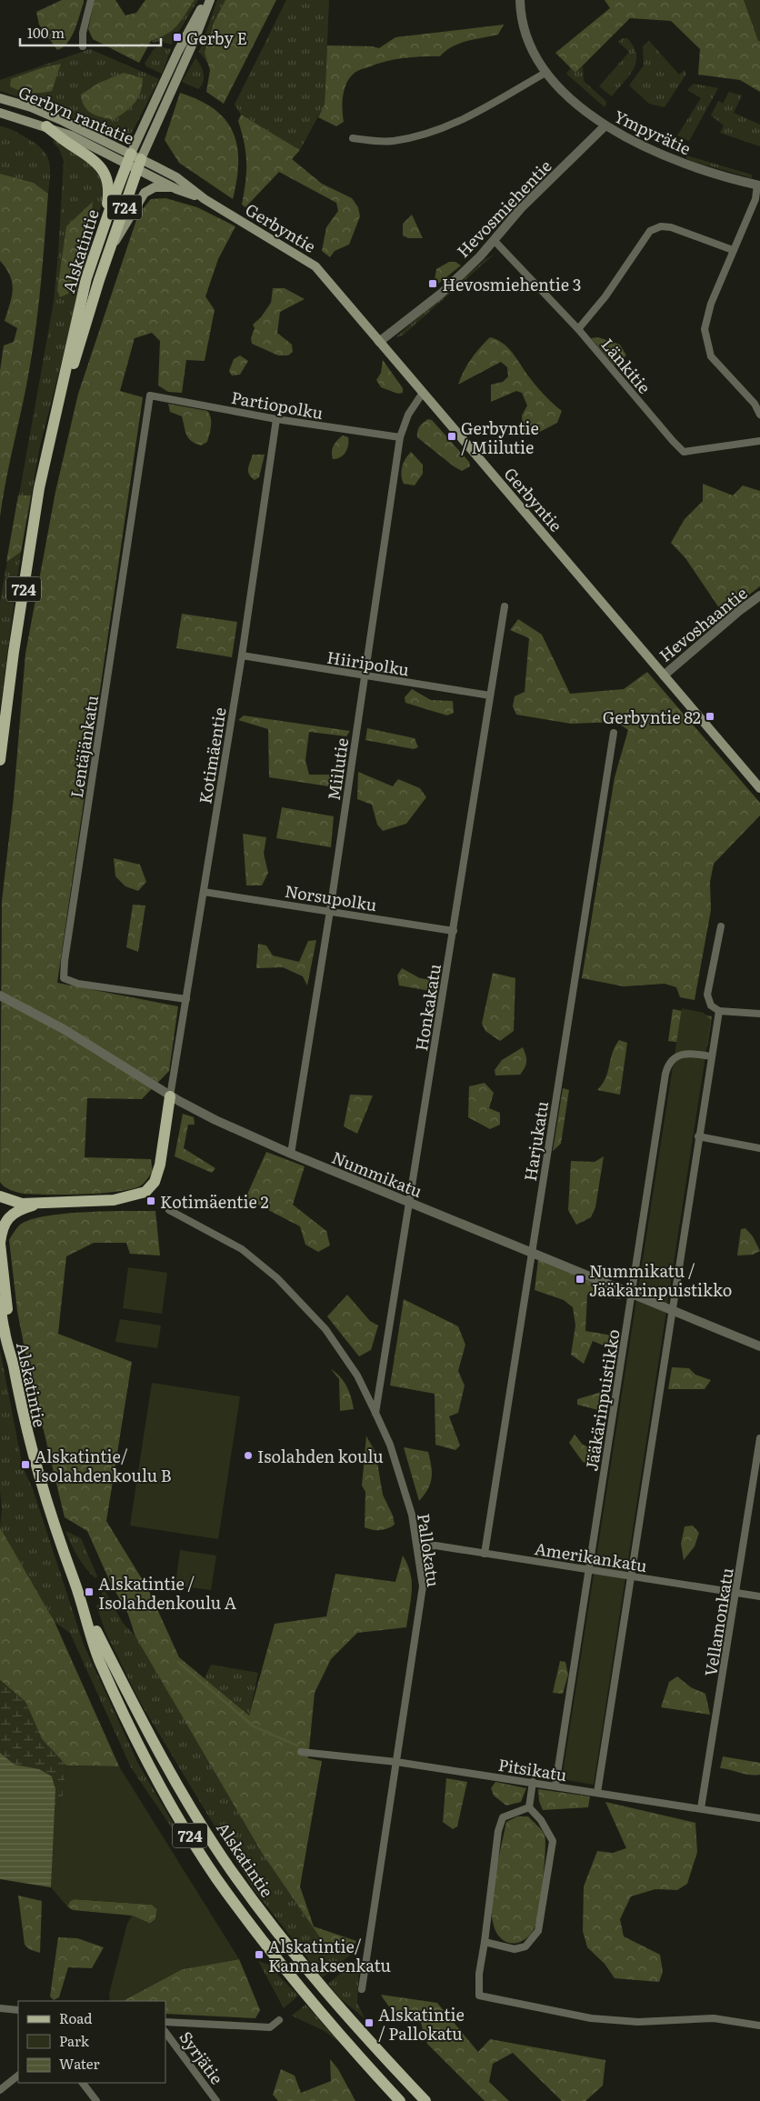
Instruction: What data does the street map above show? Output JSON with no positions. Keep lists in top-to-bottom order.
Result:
{
  "streets": {
    "main road": [
      "Gerbyn rantatie",
      "724",
      "Gerbyntie",
      "Alskatintie"
    ],
    "street": [
      "Ympyrätie",
      "Hevosmiehentie",
      "Länkitie",
      "Partiopolku",
      "Hevoshaantie",
      "Hiiripolku",
      "Lentäjänkatu",
      "Kotimäentie",
      "Miilutie",
      "Norsupolku",
      "Honkakatu",
      "Harjukatu",
      "Nummikatu",
      "Jääkärinpuistikko",
      "Pallokatu",
      "Amerikankatu",
      "Vellamonkatu",
      "Pitsikatu",
      "Syrjätie"
    ]
  },
  "crossings": [
    ["Gerbyn rantatie", "Gerbyntie"],
    ["Gerbyn rantatie", "Alskatintie"],
    ["Ympyrätie", "Hevosmiehentie"],
    ["Hevosmiehentie", "Gerbyntie"],
    ["Hevosmiehentie", "Länkitie"],
    ["Gerbyntie", "Alskatintie"],
    ["Gerbyntie", "Hevoshaantie"],
    ["Gerbyntie", "Miilutie"],
    ["Partiopolku", "Lentäjänkatu"],
    ["Partiopolku", "Kotimäentie"],
    ["Partiopolku", "Miilutie"],
    ["Hiiripolku", "Kotimäentie"],
    ["Hiiripolku", "Miilutie"],
    ["Hiiripolku", "Honkakatu"],
    ["Lentäjänkatu", "Kotimäentie"],
    ["Kotimäentie", "Norsupolku"],
    ["Kotimäentie", "Nummikatu"],
    ["Miilutie", "Norsupolku"],
    ["Miilutie", "Nummikatu"],
    ["Norsupolku", "Honkakatu"],
    ["Honkakatu", "Nummikatu"],
    ["Honkakatu", "Pallokatu"],
    ["Harjukatu", "Nummikatu"],
    ["Harjukatu", "Amerikankatu"],
    ["Nummikatu", "Jääkärinpuistikko"],
    ["Jääkärinpuistikko", "Amerikankatu"],
    ["Jääkärinpuistikko", "Pitsikatu"],
    ["Pallokatu", "Amerikankatu"],
    ["Pallokatu", "Pitsikatu"],
    ["Amerikankatu", "Vellamonkatu"],
    ["Vellamonkatu", "Pitsikatu"]
  ],
  "places": {
    "transit": [
      "Gerby E",
      "Hevosmiehentie 3",
      "Gerbyntie / Miilutie",
      "Gerbyntie 82",
      "Kotimäentie 2",
      "Nummikatu / Jääkärinpuistikko",
      "Alskatintie/ Isolahdenkoulu B",
      "Alskatintie / Isolahdenkoulu A",
      "Alskatintie/ Kannaksenkatu",
      "Alskatintie / Pallokatu"
    ],
    "other": ["Isolahden koulu"]
  },
  "legend": ["Road", "Park", "Water"],
  "scale_bar": "100 m"
}
